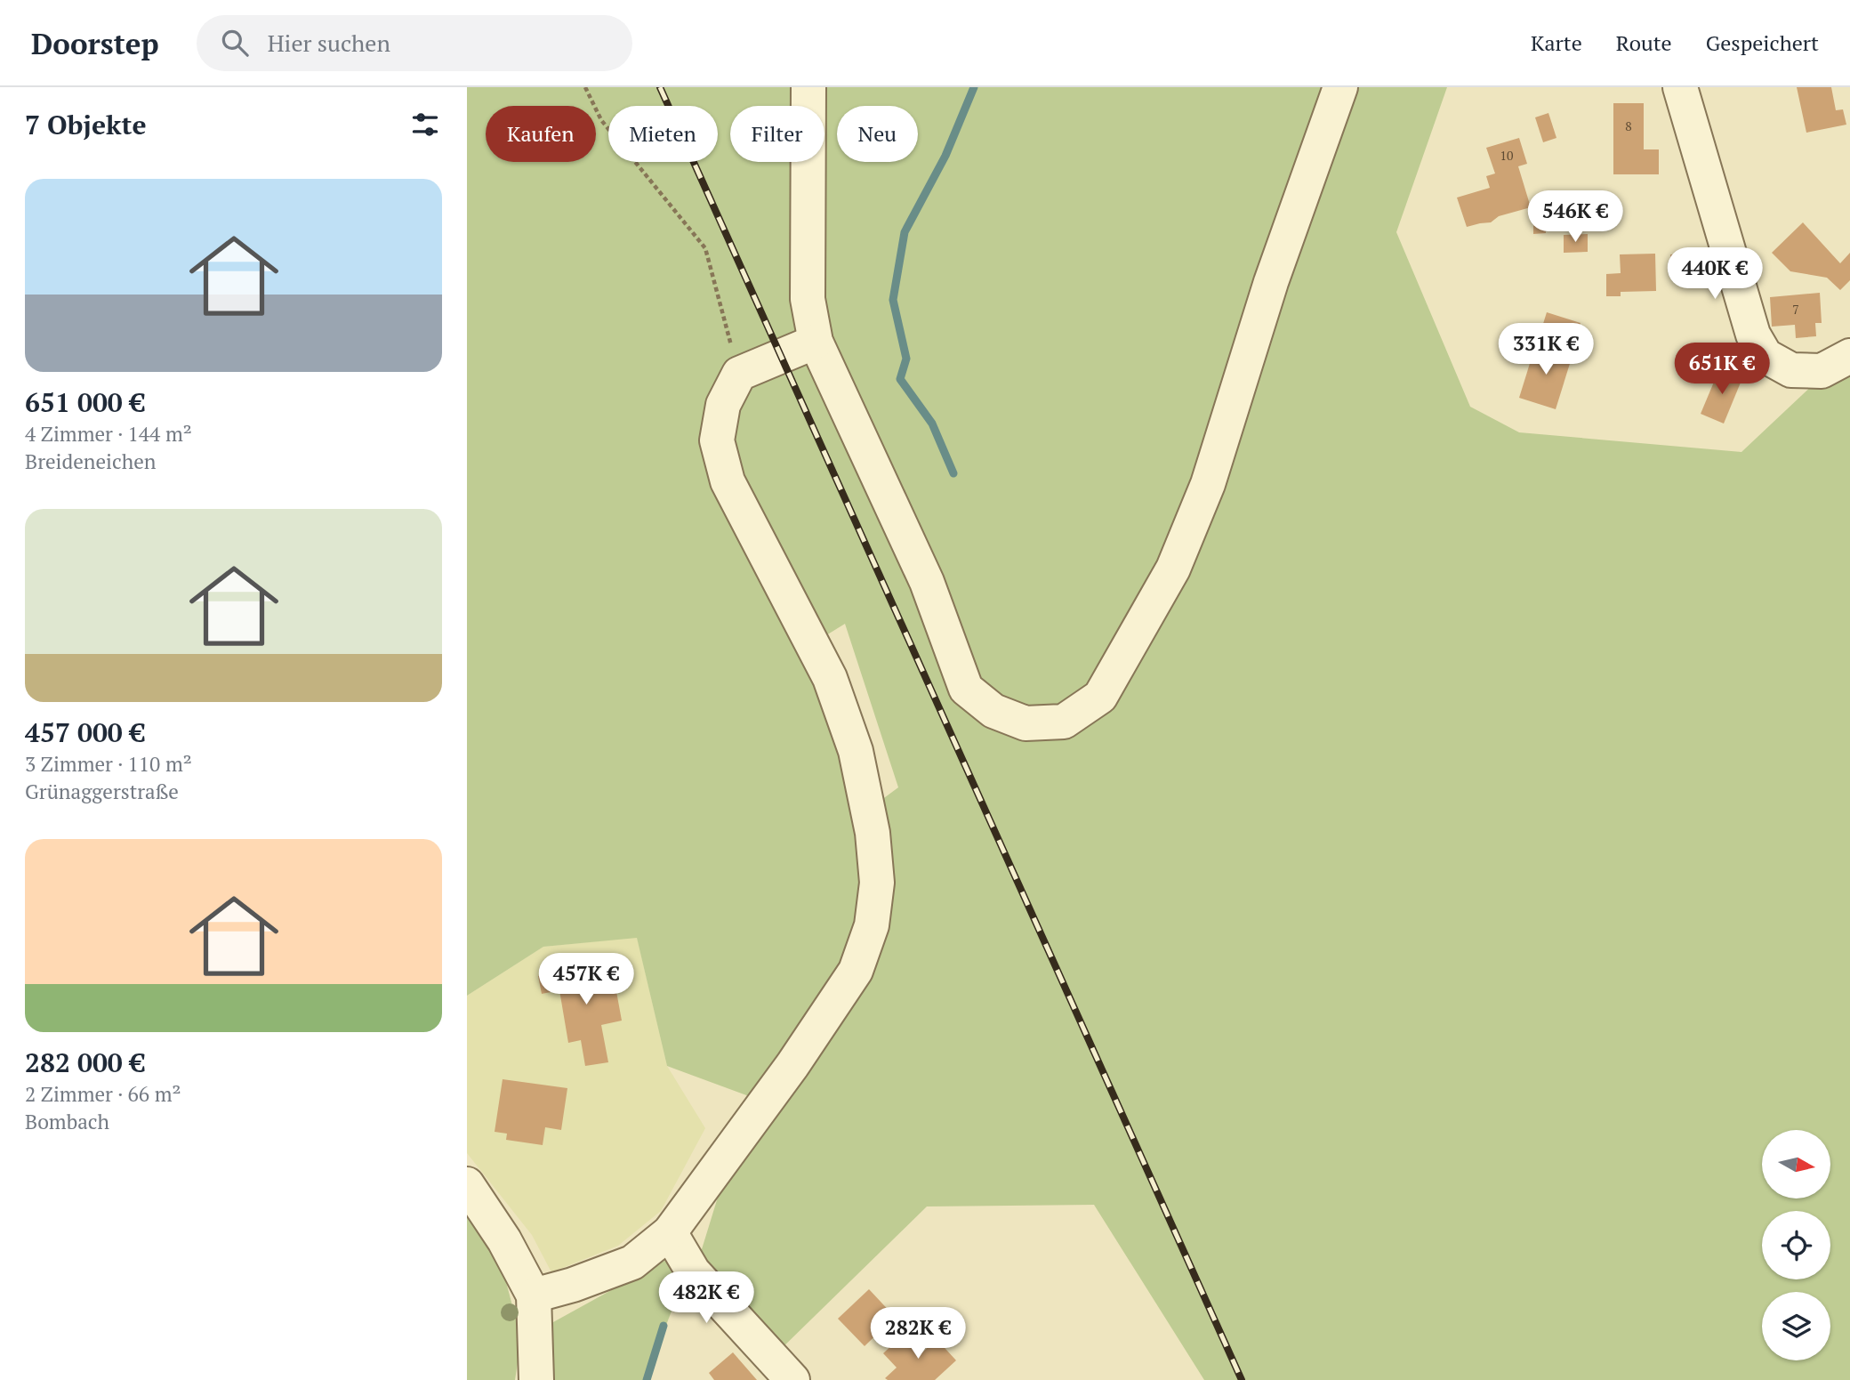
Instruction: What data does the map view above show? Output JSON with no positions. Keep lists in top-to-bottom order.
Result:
{
  "house_numbers": ["8", "10", "7"],
  "north": "right",
  "page": {
    "header": "Doorstep",
    "search": "Hier suchen",
    "nav": ["Karte", "Route", "Gespeichert"],
    "heading": "7 Objekte",
    "chip": [
      "Kaufen",
      "Mieten",
      "Filter",
      "Neu"
    ],
    "list": [
      {
        "name": "651 000 €",
        "note": "4 Zimmer · 144 m² · Breideneichen"
      },
      {
        "name": "457 000 €",
        "note": "3 Zimmer · 110 m² · Grünaggerstraße"
      },
      {
        "name": "282 000 €",
        "note": "2 Zimmer · 66 m² · Bombach"
      }
    ],
    "price": [
      "546K €",
      "440K €",
      "331K €",
      "651K €",
      "457K €",
      "482K €",
      "282K €"
    ]
  }
}
